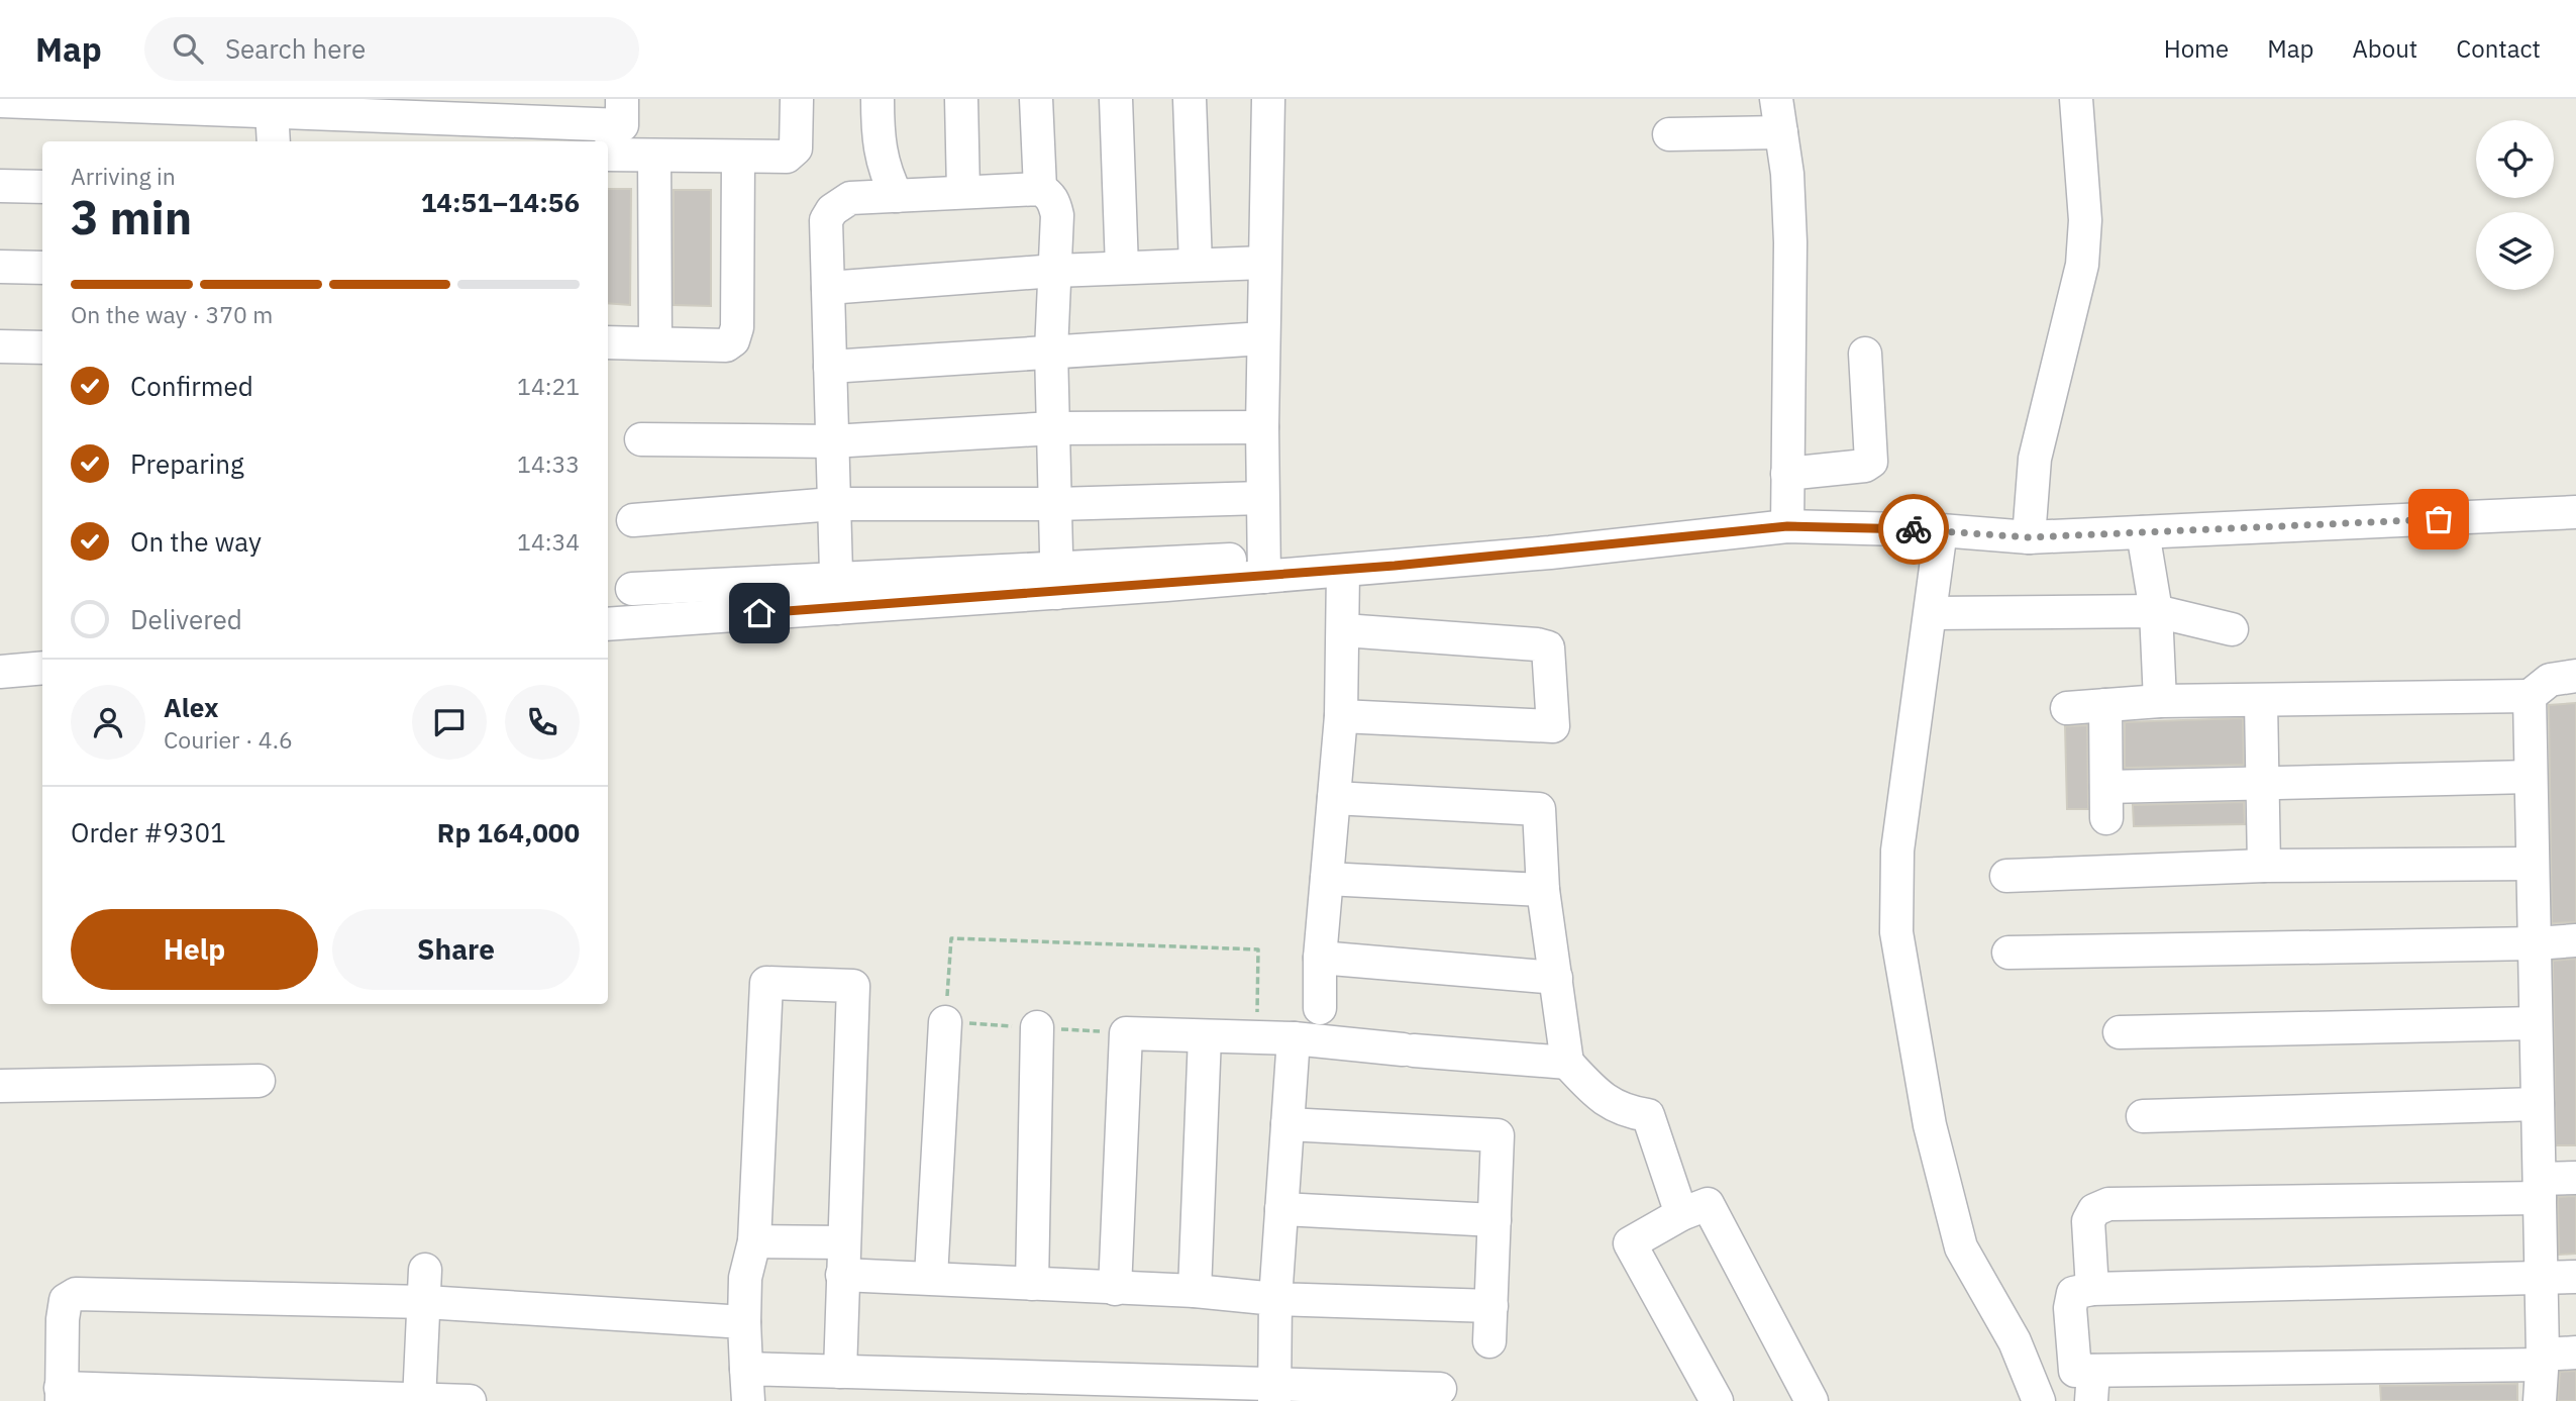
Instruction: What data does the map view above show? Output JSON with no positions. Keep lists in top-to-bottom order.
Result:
{
  "page": {
    "header": "Map",
    "search": "Search here",
    "nav": [
      "Home",
      "Map",
      "About",
      "Contact"
    ],
    "heading": ["3 min", "Arriving in", "14:51–14:56"],
    "panel": [
      "Alex",
      "Courier · 4.6",
      "Order #9301",
      "Rp 164,000"
    ],
    "bar": "On the way · 370 m",
    "list": [
      ["Confirmed", "14:21"],
      ["Preparing", "14:33"],
      ["On the way", "14:34"],
      "Delivered"
    ],
    "buttons": ["Help", "Share"]
  }
}
